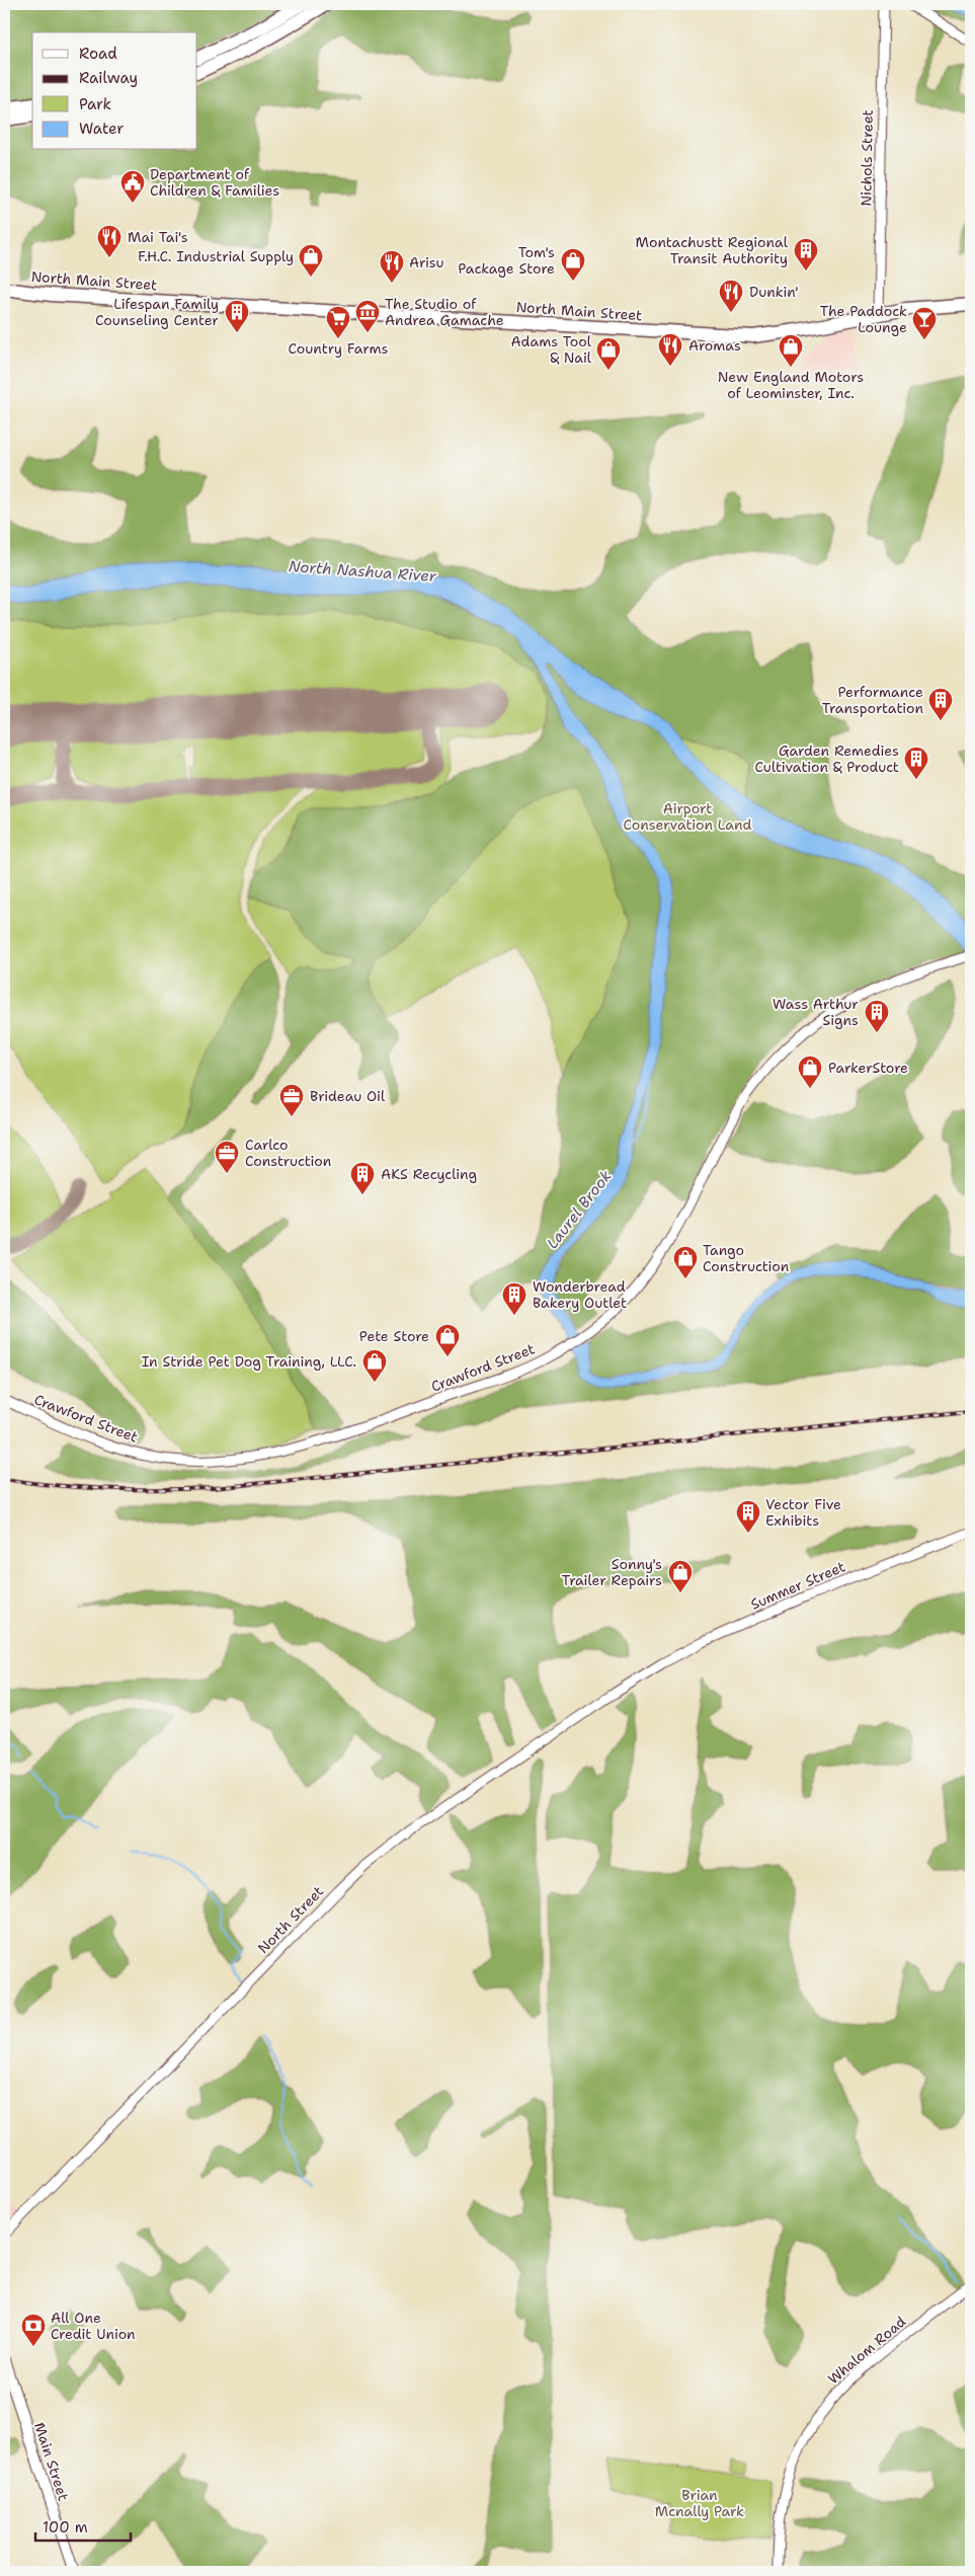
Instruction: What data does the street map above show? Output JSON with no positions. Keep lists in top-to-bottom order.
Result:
{
  "streets": {
    "highway": ["North Main Street"],
    "main road": [
      "Nichols Street",
      "Crawford Street",
      "Summer Street",
      "North Street",
      "Whalom Road",
      "Main Street"
    ]
  },
  "crossings": [
    ["Nichols Street", "North Main Street"],
    ["Summer Street", "North Street"]
  ],
  "water": ["North Nashua River", "Laurel Brook"],
  "parks": ["Airport Conservation Land", "Brian Mcnally Park"],
  "places": {
    "public building": ["Department of Children & Families"],
    "restaurant": [
      "Mai Tai's",
      "Arisu",
      "Dunkin'",
      "Aromas"
    ],
    "building": [
      "Montachustt Regional Transit Authority",
      "Lifespan Family Counseling Center",
      "Performance Transportation",
      "Garden Remedies Cultivation & Product",
      "Wass Arthur Signs",
      "AKS Recycling",
      "Wonderbread Bakery Outlet",
      "Vector Five Exhibits"
    ],
    "shop": [
      "F.H.C. Industrial Supply",
      "Tom's Package Store",
      "New England Motors of Leominster, Inc.",
      "Adams Tool & Nail",
      "ParkerStore",
      "Tango Construction",
      "Pete Store",
      "In Stride Pet Dog Training, LLC.",
      "Sonny's Trailer Repairs"
    ],
    "museum": ["The Studio of Andrea Gamache"],
    "supermarket": ["Country Farms"],
    "bar": ["The Paddock Lounge"],
    "office": ["Brideau Oil", "Carlco Construction"],
    "bank": ["All One Credit Union"]
  },
  "legend": [
    "Road",
    "Railway",
    "Park",
    "Water"
  ],
  "scale_bar": "100 m"
}
